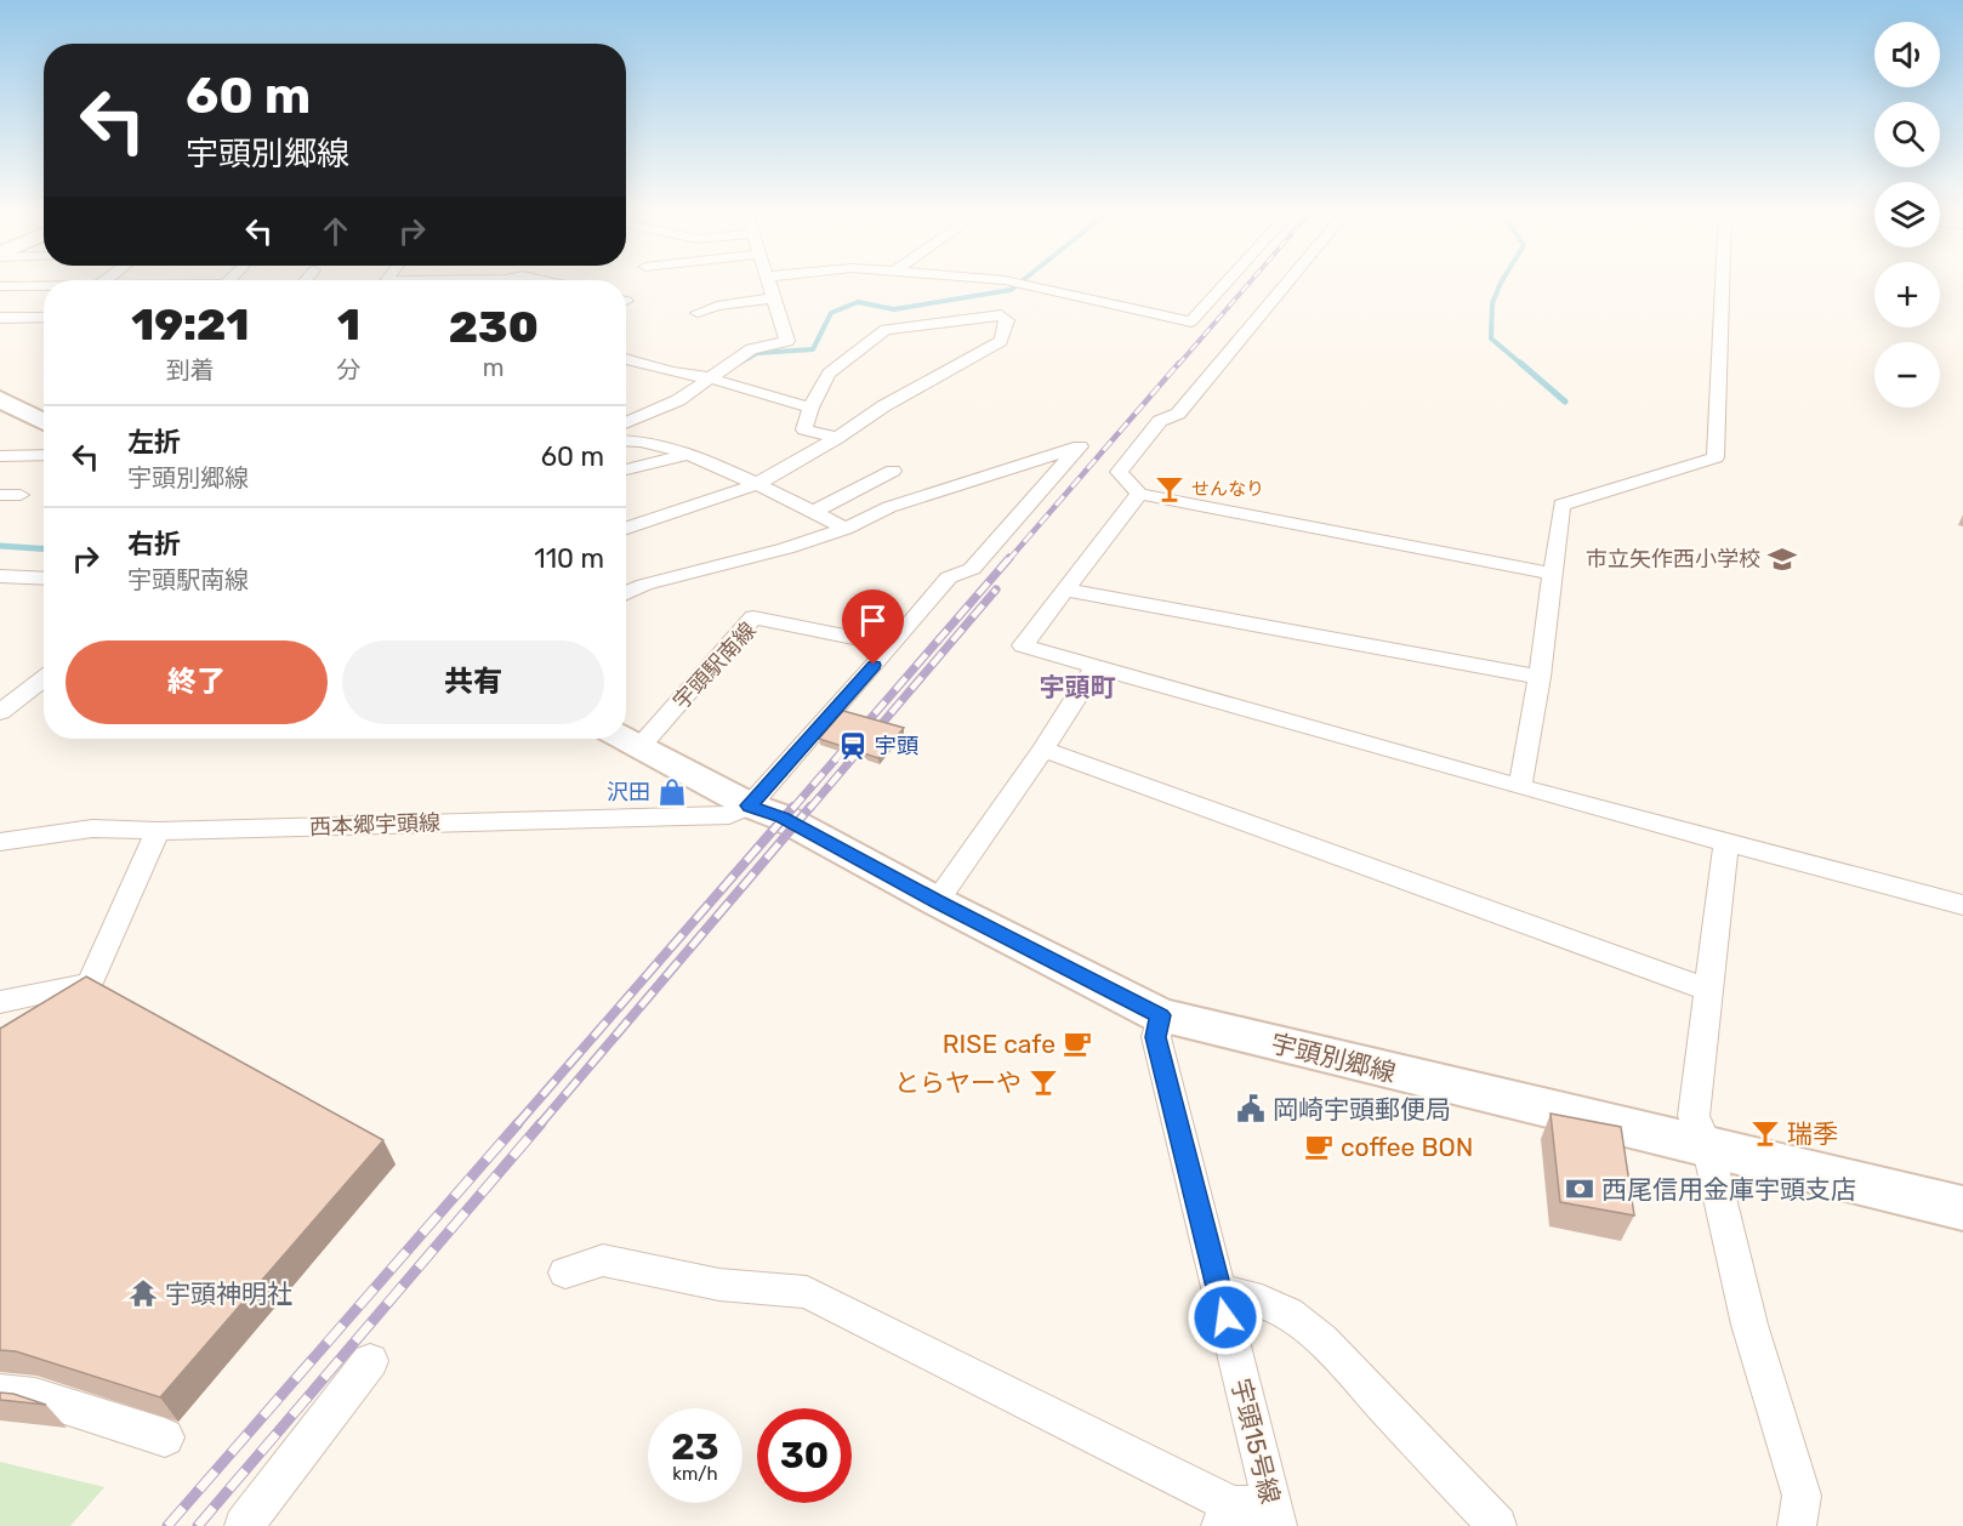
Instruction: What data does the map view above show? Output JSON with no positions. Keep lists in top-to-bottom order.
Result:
{
  "streets": {
    "street": [
      "宇頭駅南線",
      "西本郷宇頭線",
      "宇頭別郷線",
      "宇頭15号線"
    ]
  },
  "crossings": [
    ["宇頭駅南線", "宇頭別郷線"],
    ["西本郷宇頭線", "宇頭別郷線"],
    ["宇頭別郷線", "宇頭15号線"]
  ],
  "districts": ["宇頭町"],
  "places": {
    "bar": ["せんなり", "とらヤーや", "瑞季"],
    "school or university": ["市立矢作西小学校"],
    "station": ["宇頭"],
    "shop": ["沢田"],
    "cafe": ["RISE cafe", "coffee BON"],
    "public building": ["岡崎宇頭郵便局"],
    "bank": ["西尾信用金庫宇頭支店"],
    "temple": ["宇頭神明社"]
  },
  "page": {
    "map_buttons": ["+", "−"],
    "turn": ["60 m", "宇頭別郷線"],
    "eta": [
      "19:21",
      "到着",
      "1",
      "分",
      "230",
      "m"
    ],
    "list": [
      {
        "name": "左折",
        "note": "宇頭別郷線",
        "value": "60 m"
      },
      {
        "name": "右折",
        "note": "宇頭駅南線",
        "value": "110 m"
      }
    ],
    "buttons": ["終了", "共有"],
    "speed": "23 km/h",
    "limit": "30"
  }
}
